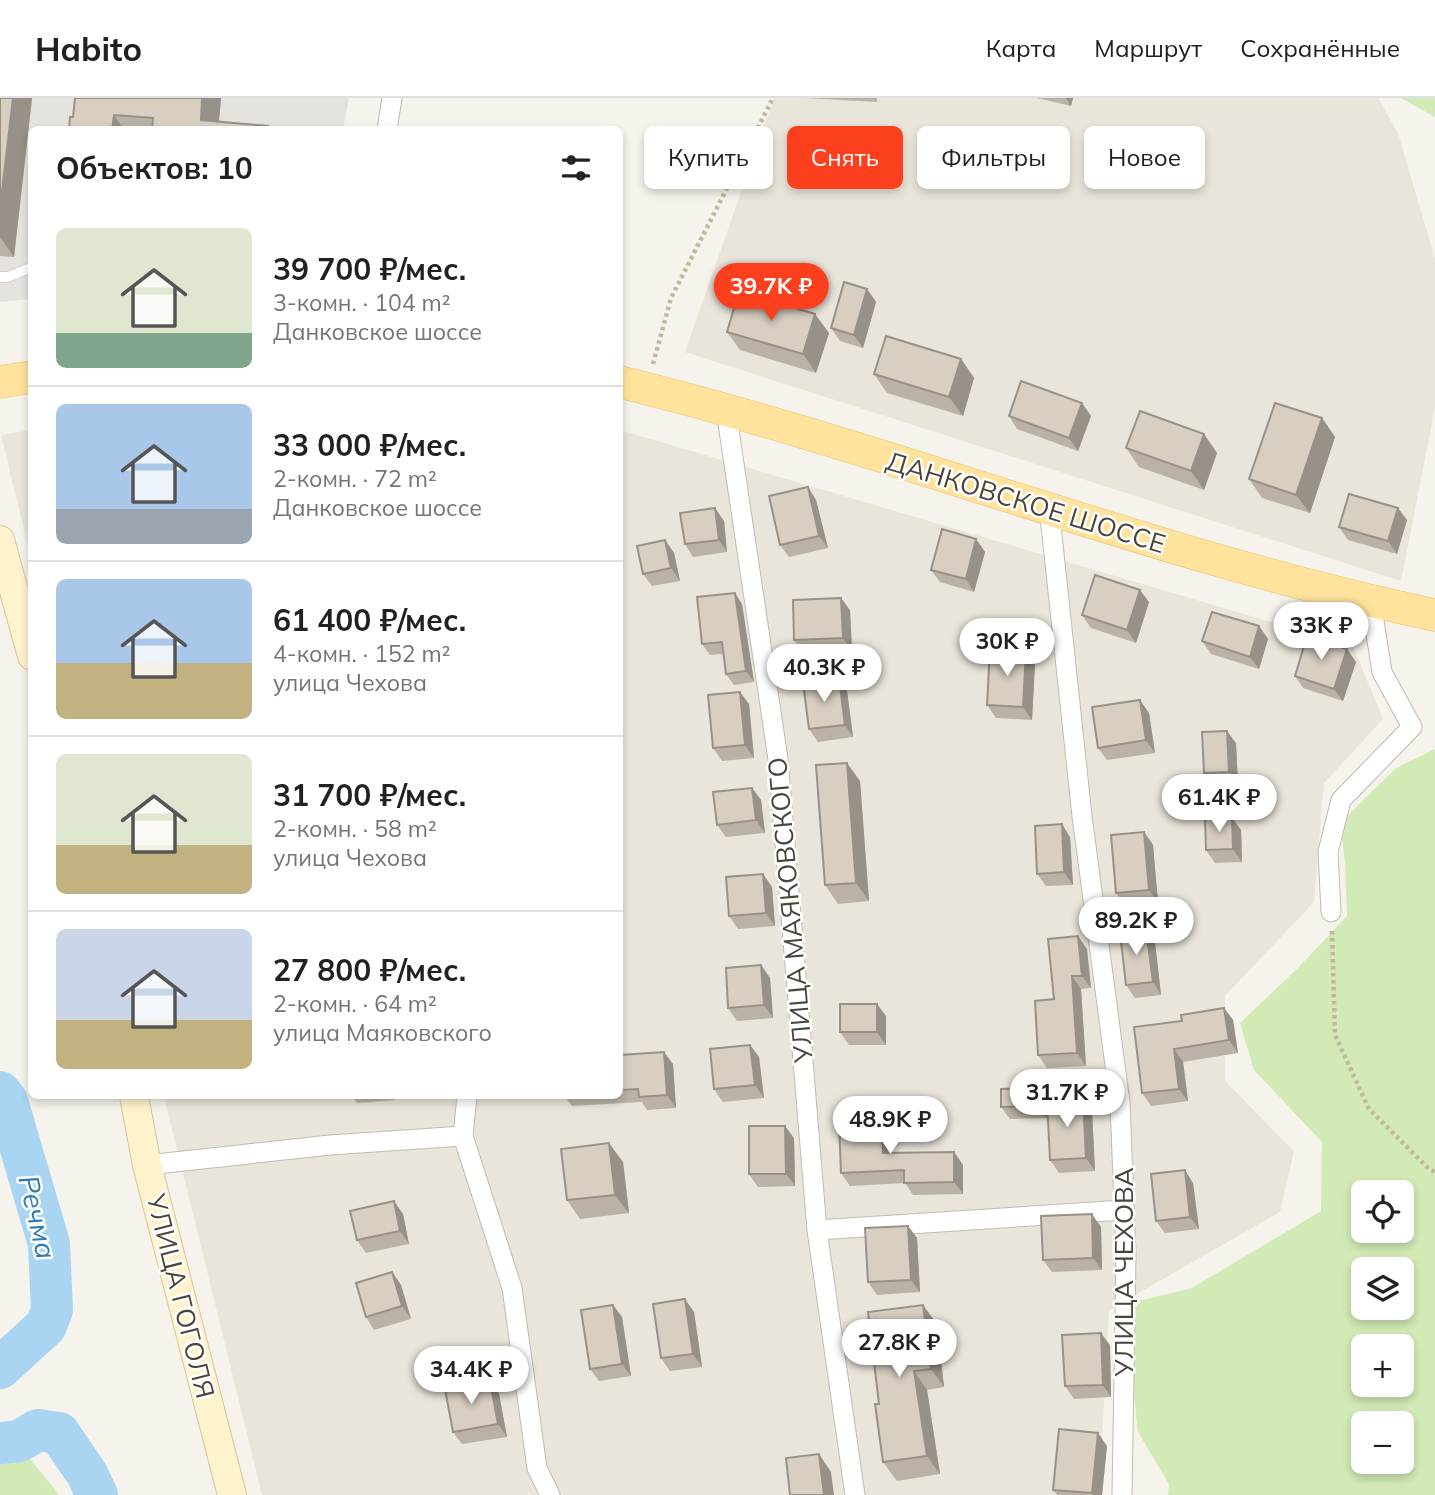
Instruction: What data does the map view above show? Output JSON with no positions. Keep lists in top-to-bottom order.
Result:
{
  "streets": {
    "main road": ["ДАНКОВСКОЕ ШОССЕ"],
    "street": ["УЛИЦА МАЯКОВСКОГО", "УЛИЦА ЧЕХОВА", "УЛИЦА ГОГОЛЯ"]
  },
  "crossings": [
    ["ДАНКОВСКОЕ ШОССЕ", "УЛИЦА МАЯКОВСКОГО"],
    ["ДАНКОВСКОЕ ШОССЕ", "УЛИЦА ЧЕХОВА"]
  ],
  "water": ["Речма"],
  "page": {
    "header": "Habito",
    "nav": ["Карта", "Маршрут", "Сохранённые"],
    "chip": [
      "Купить",
      "Снять",
      "Фильтры",
      "Новое"
    ],
    "heading": "Объектов: 10",
    "list": [
      {
        "name": "39 700 ₽/мес.",
        "note": "3-комн. · 104 m² · Данковское шоссе"
      },
      {
        "name": "33 000 ₽/мес.",
        "note": "2-комн. · 72 m² · Данковское шоссе"
      },
      {
        "name": "61 400 ₽/мес.",
        "note": "4-комн. · 152 m² · улица Чехова"
      },
      {
        "name": "31 700 ₽/мес.",
        "note": "2-комн. · 58 m² · улица Чехова"
      },
      {
        "name": "27 800 ₽/мес.",
        "note": "2-комн. · 64 m² · улица Маяковского"
      }
    ],
    "price": [
      "39.7K ₽",
      "33K ₽",
      "30K ₽",
      "40.3K ₽",
      "61.4K ₽",
      "89.2K ₽",
      "31.7K ₽",
      "48.9K ₽",
      "27.8K ₽",
      "34.4K ₽"
    ],
    "map_buttons": ["+", "−"]
  }
}
